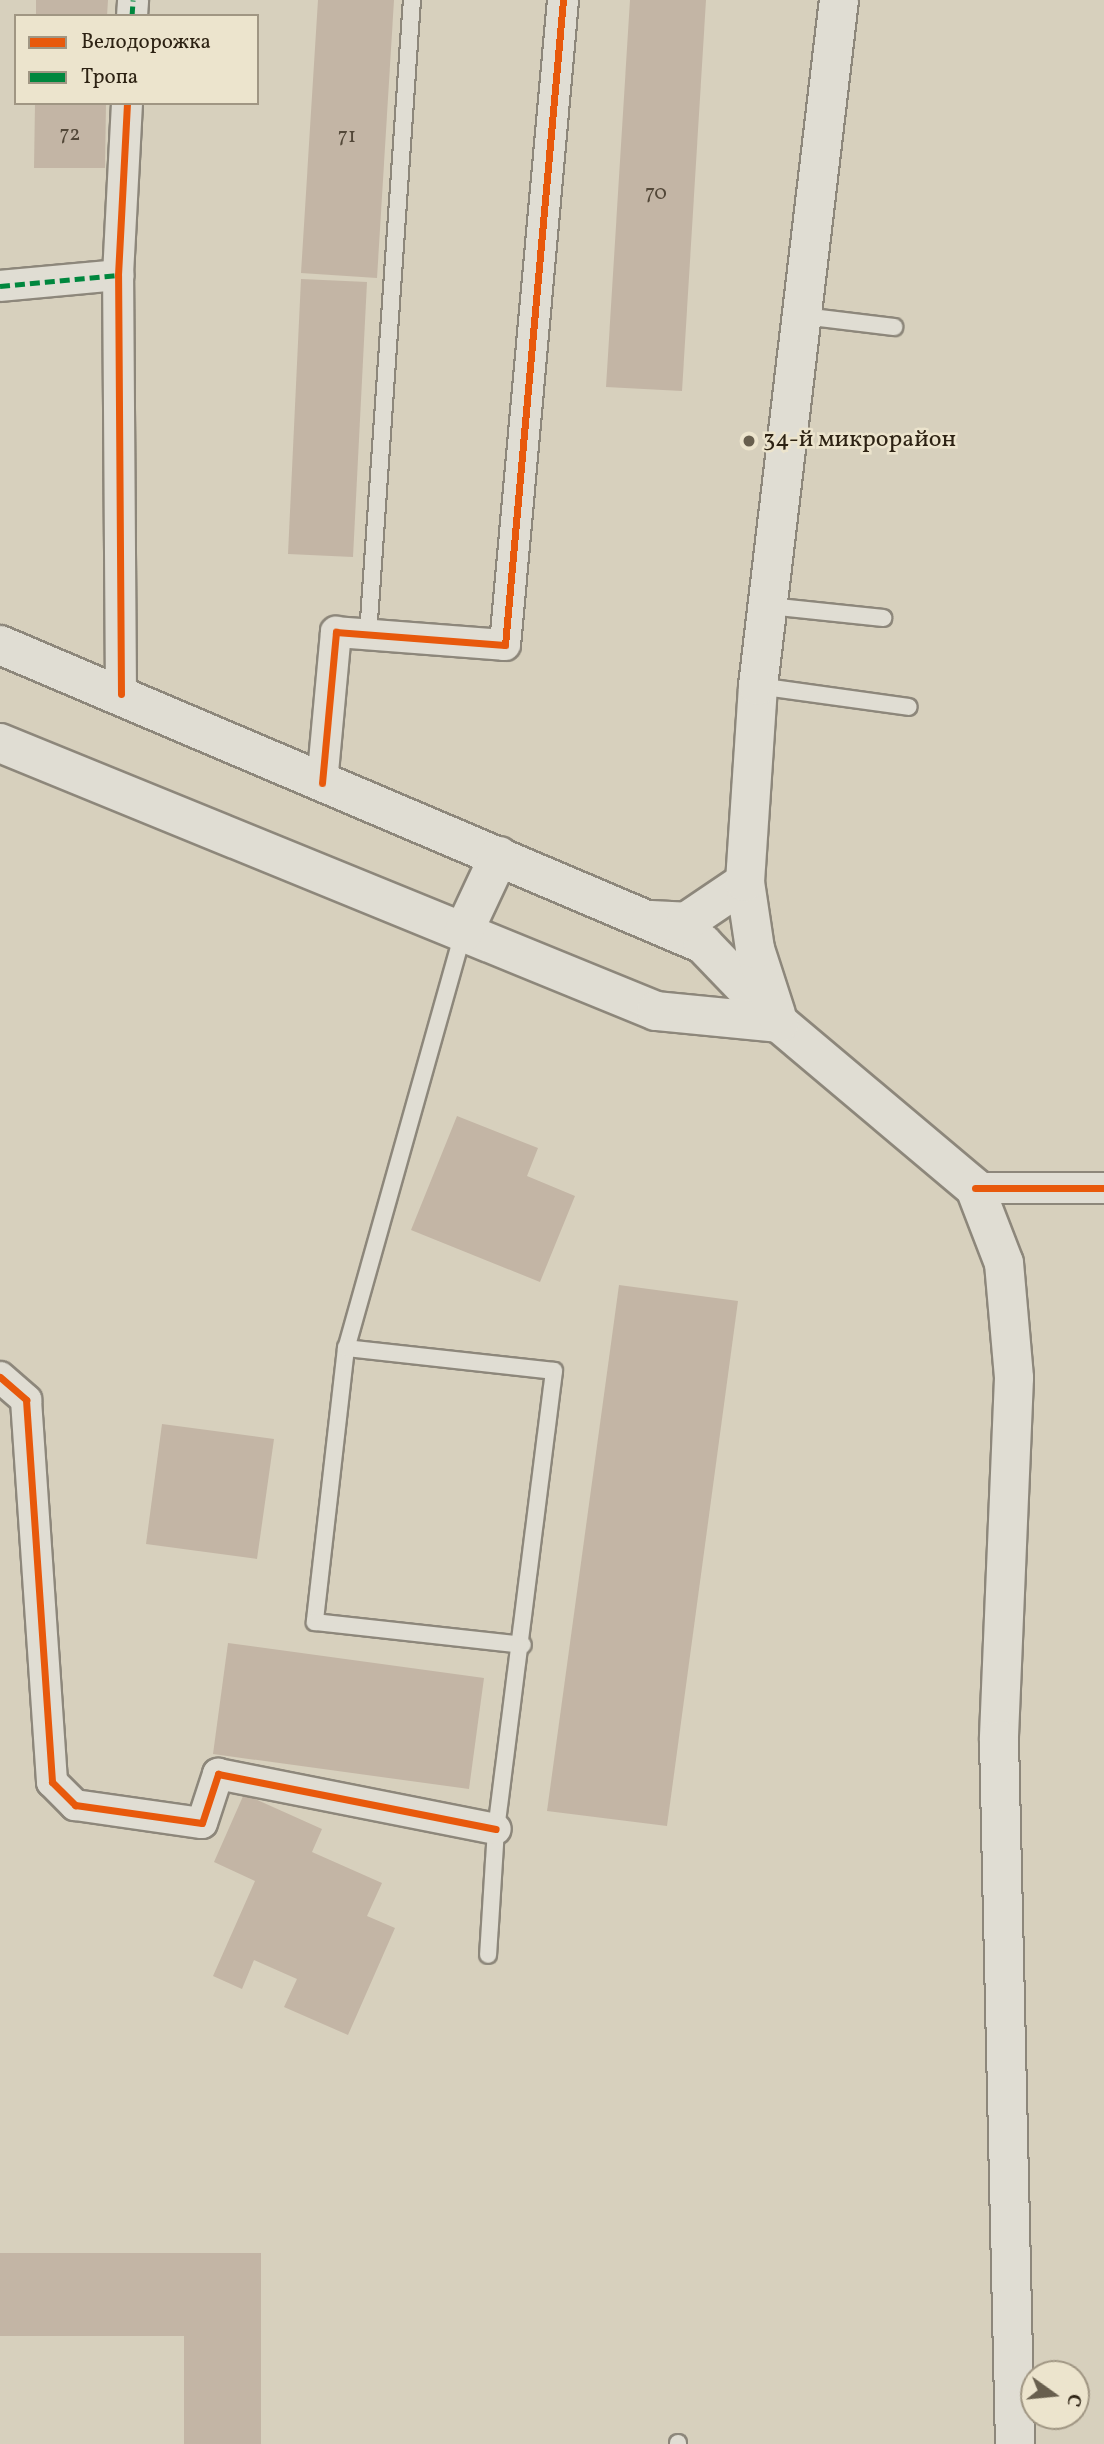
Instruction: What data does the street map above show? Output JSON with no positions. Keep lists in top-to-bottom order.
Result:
{
  "places": ["34-й микрорайон"],
  "house_numbers": ["72", "71", "70"],
  "legend": ["Велодорожка", "Тропа"],
  "north": "right"
}
